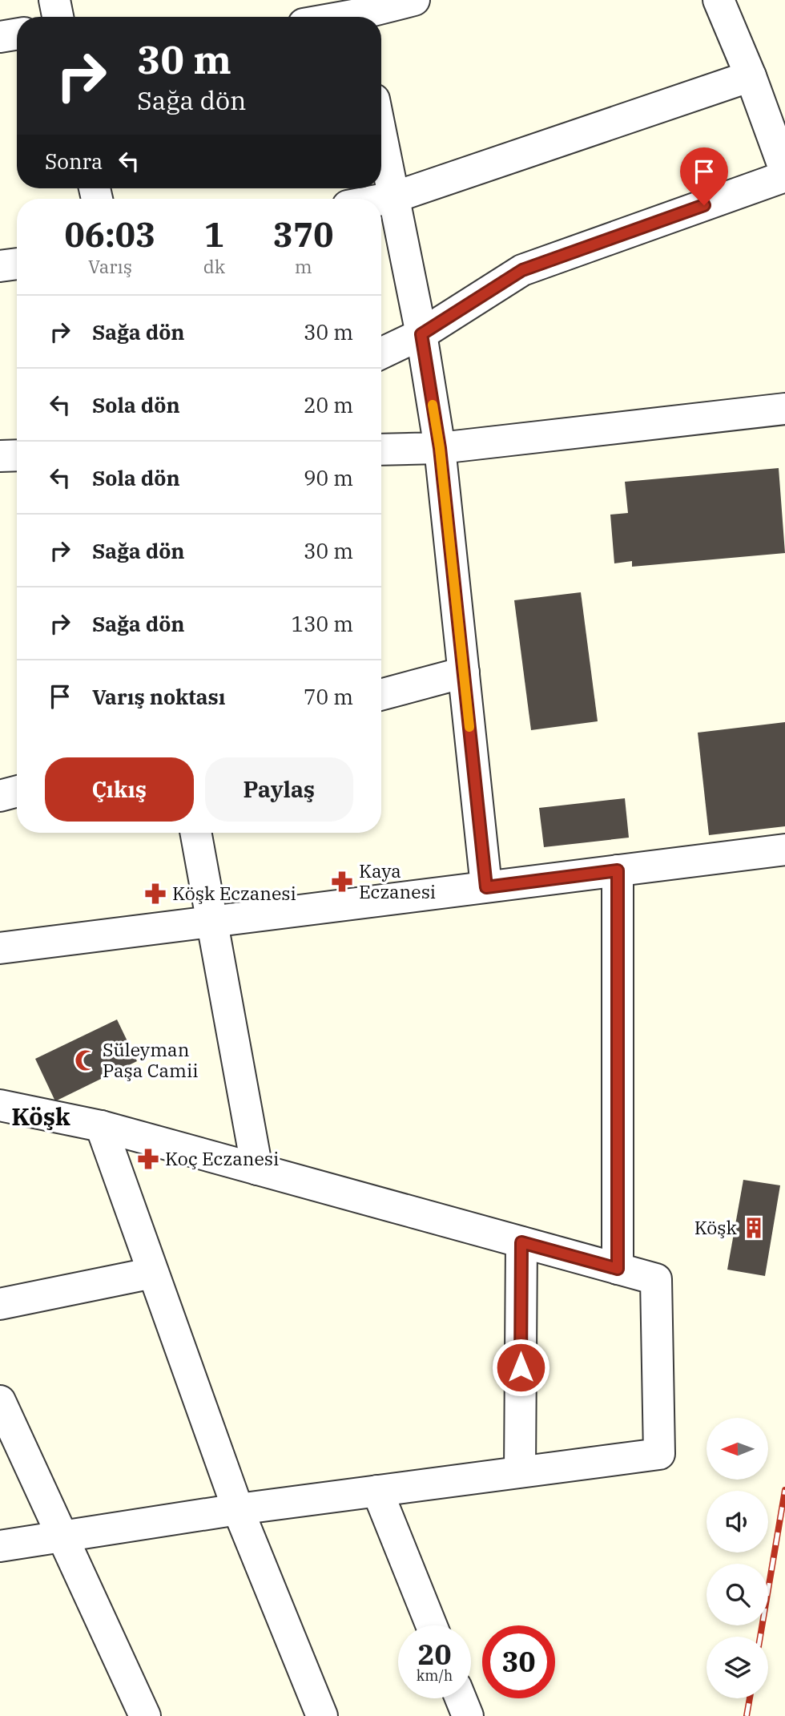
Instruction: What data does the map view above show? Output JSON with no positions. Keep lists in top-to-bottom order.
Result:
{
  "districts": ["Köşk"],
  "places": {
    "pharmacy": ["Kaya Eczanesi", "Köşk Eczanesi", "Koç Eczanesi"],
    "mosque": ["Süleyman Paşa Camii"],
    "building": ["Köşk"]
  },
  "north": "left",
  "page": {
    "turn": ["30 m", "Sağa dön"],
    "then": "Sonra",
    "eta": [
      "06:03",
      "Varış",
      "1",
      "dk",
      "370",
      "m"
    ],
    "list": [
      {
        "name": "Sağa dön",
        "value": "30 m"
      },
      {
        "name": "Sola dön",
        "value": "20 m"
      },
      {
        "name": "Sola dön",
        "value": "90 m"
      },
      {
        "name": "Sağa dön",
        "value": "30 m"
      },
      {
        "name": "Sağa dön",
        "value": "130 m"
      },
      {
        "name": "Varış noktası",
        "value": "70 m"
      }
    ],
    "buttons": ["Çıkış", "Paylaş"],
    "speed": "20 km/h",
    "limit": "30"
  }
}
